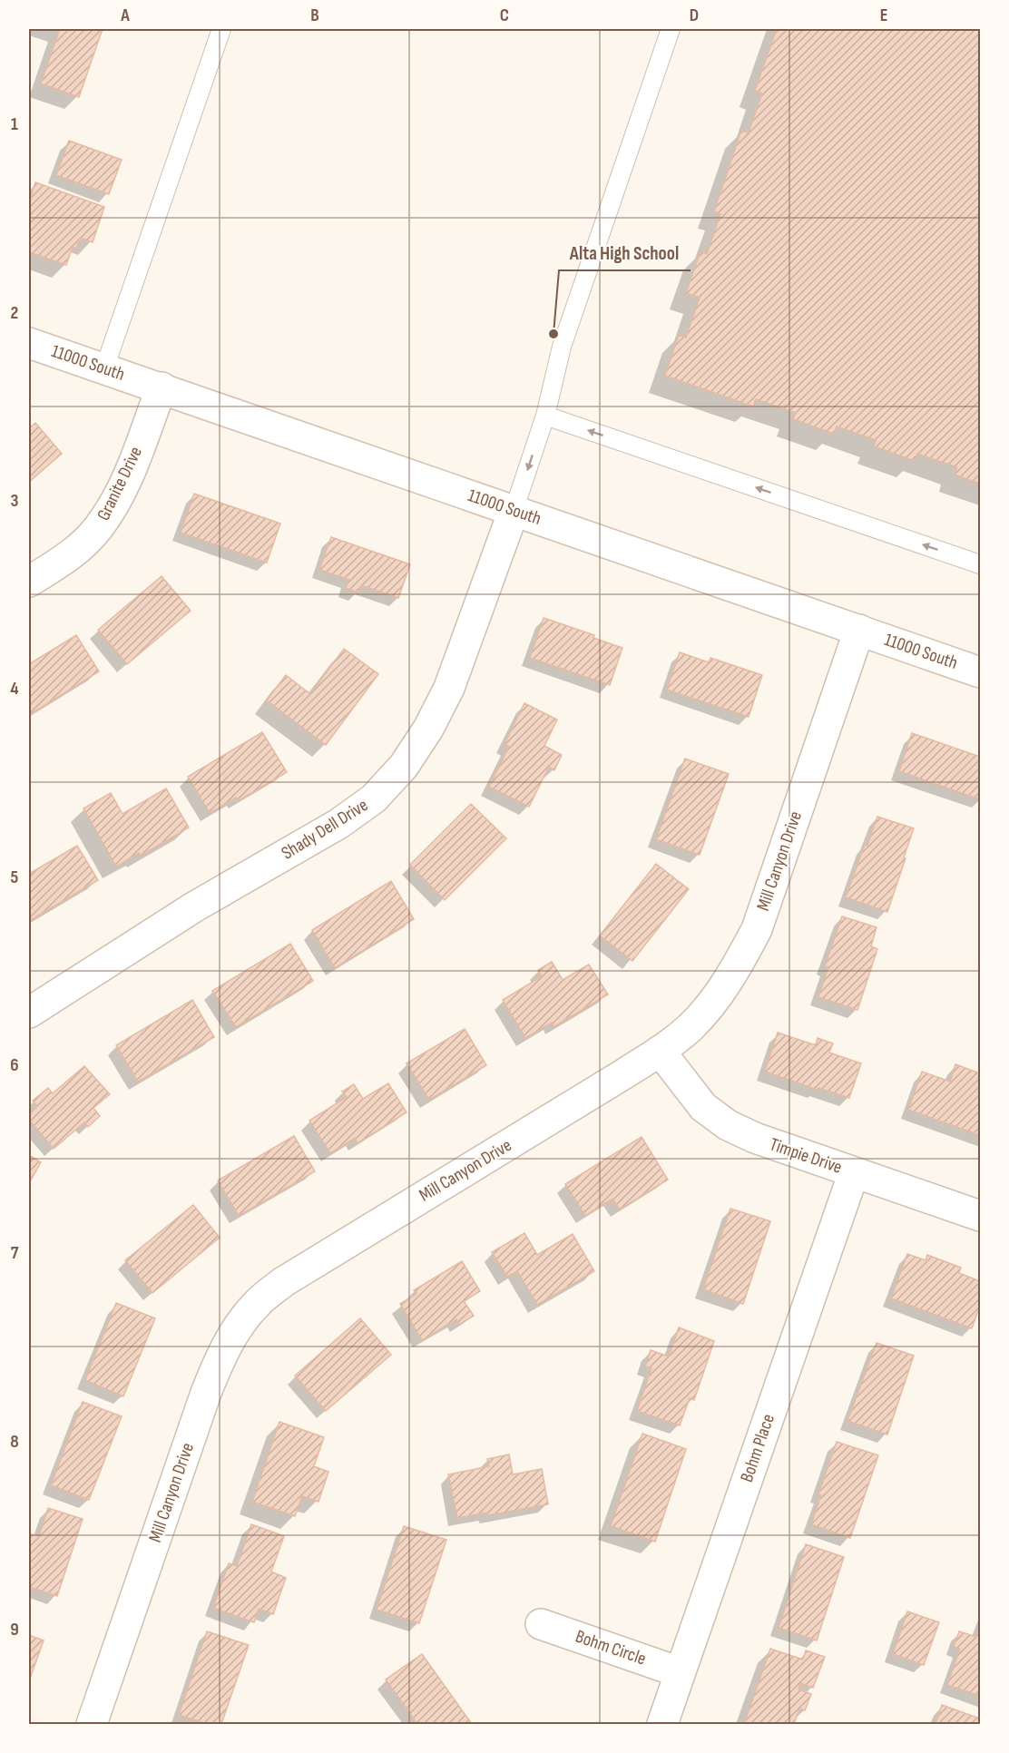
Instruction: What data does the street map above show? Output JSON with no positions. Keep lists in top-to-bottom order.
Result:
{
  "streets": {
    "street": [
      "11000 South",
      "Granite Drive",
      "Shady Dell Drive",
      "Mill Canyon Drive",
      "Timpie Drive",
      "Bohm Place",
      "Bohm Circle"
    ]
  },
  "crossings": [
    ["11000 South", "Granite Drive"],
    ["11000 South", "Shady Dell Drive"],
    ["11000 South", "Mill Canyon Drive"],
    ["Mill Canyon Drive", "Timpie Drive"],
    ["Timpie Drive", "Bohm Place"],
    ["Bohm Place", "Bohm Circle"]
  ],
  "places": ["Alta High School"],
  "grid": {
    "columns": [
      "A",
      "B",
      "C",
      "D",
      "E"
    ],
    "rows": [
      "1",
      "2",
      "3",
      "4",
      "5",
      "6",
      "7",
      "8",
      "9"
    ]
  }
}
